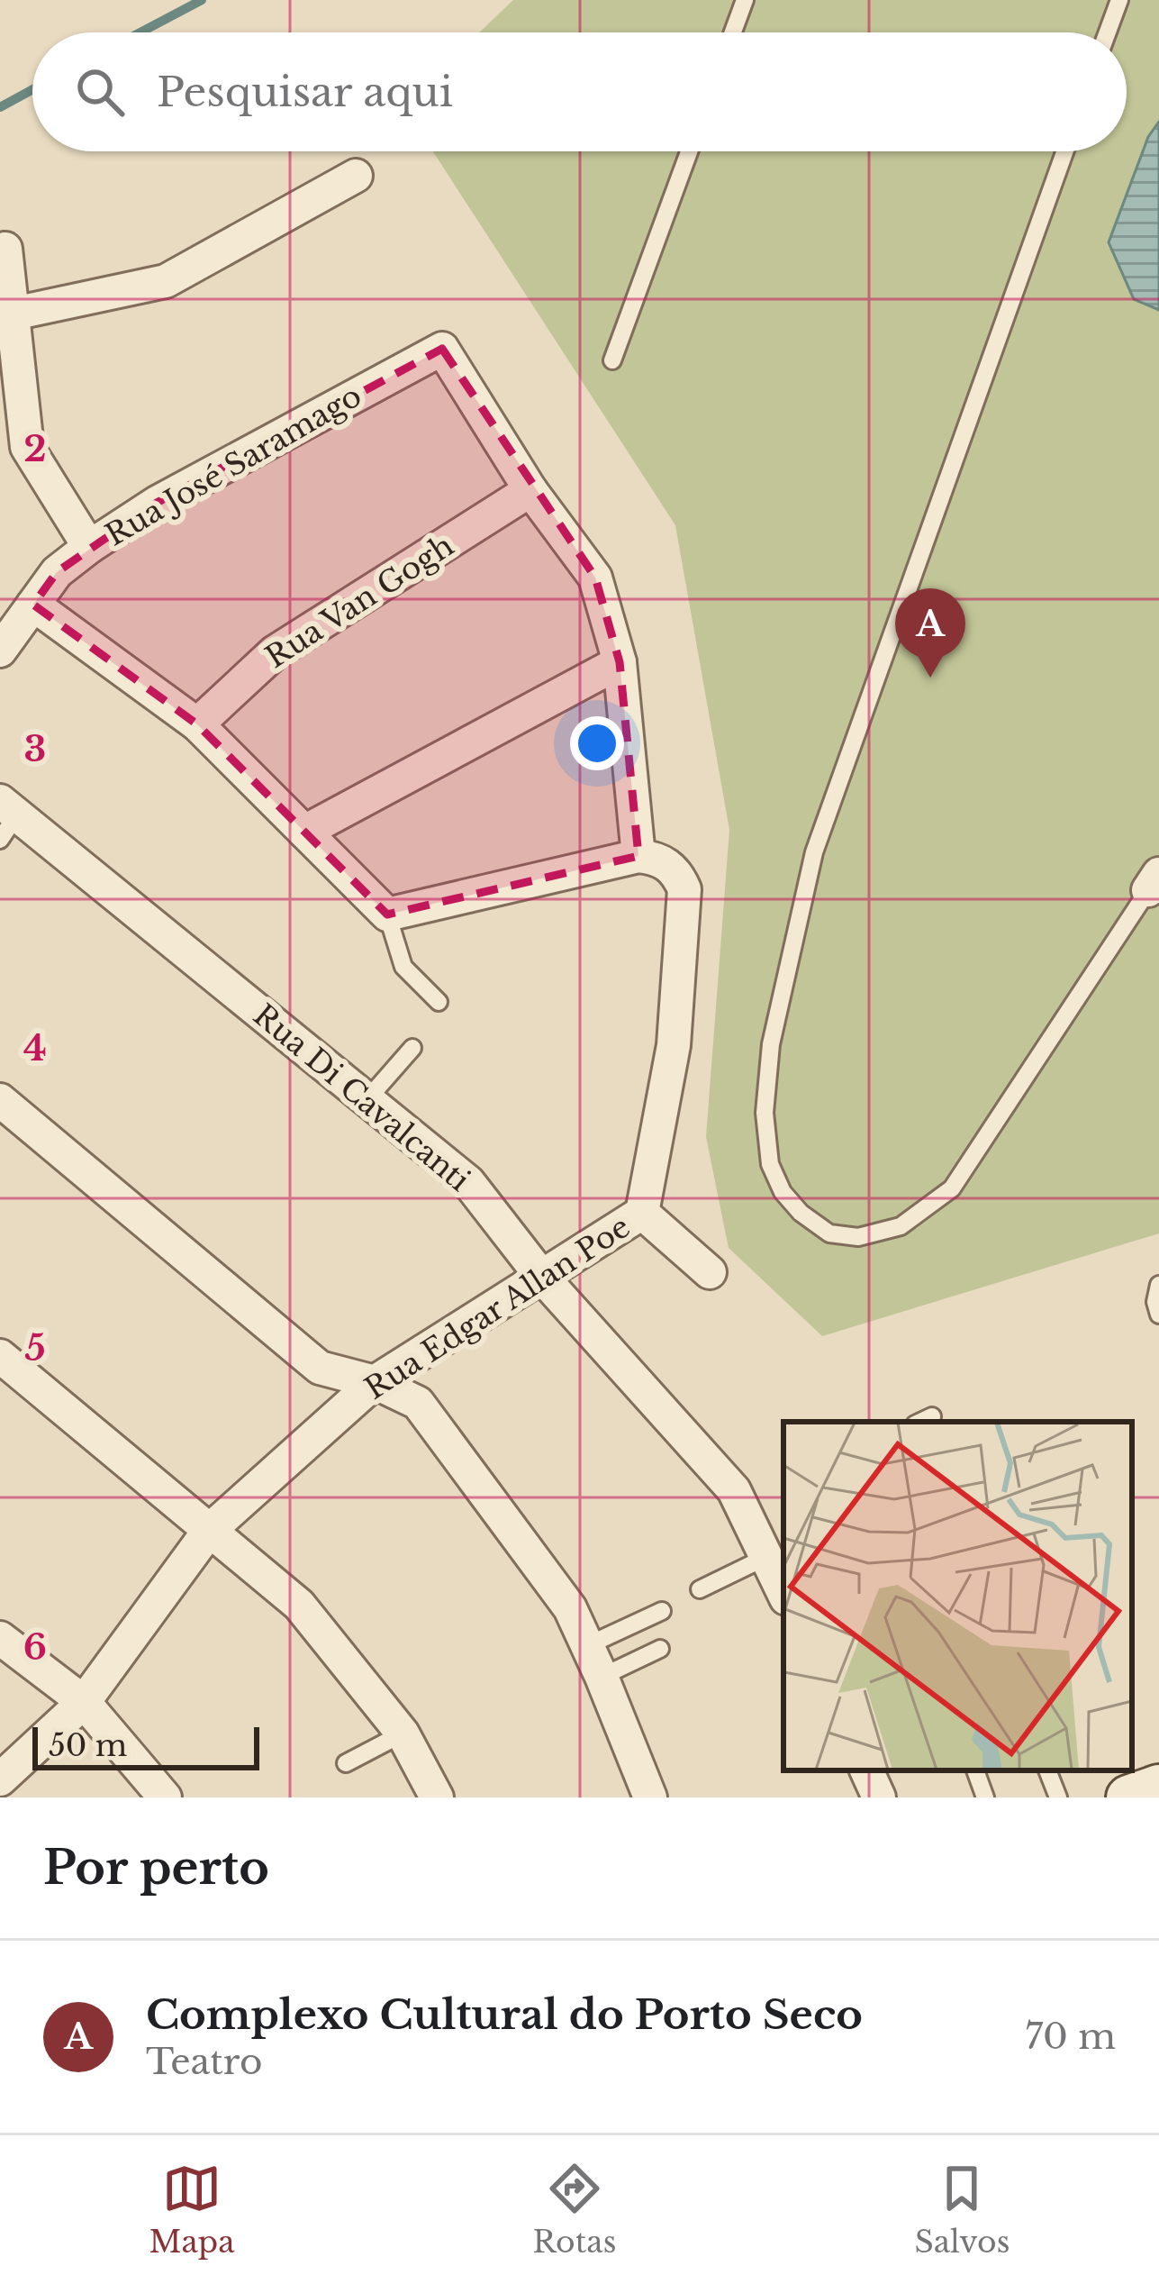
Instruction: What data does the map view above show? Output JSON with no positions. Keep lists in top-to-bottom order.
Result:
{
  "streets": {
    "street": [
      "Rua José Saramago",
      "Rua Van Gogh",
      "Rua Di Cavalcanti",
      "Rua Edgar Allan Poe"
    ]
  },
  "crossings": [
    ["Rua José Saramago", "Rua Van Gogh"],
    ["Rua Di Cavalcanti", "Rua Edgar Allan Poe"]
  ],
  "scale_bar": "50 m",
  "page": {
    "search": "Pesquisar aqui",
    "pins": "A",
    "scale": "50 m",
    "heading": "Por perto",
    "list": [
      {
        "mark": "A",
        "name": "Complexo Cultural do Porto Seco",
        "note": "Teatro",
        "value": "70 m"
      }
    ],
    "nav": ["Mapa", "Rotas", "Salvos"]
  },
  "grid": {
    "rows": [
      "2",
      "3",
      "4",
      "5",
      "6"
    ]
  }
}
